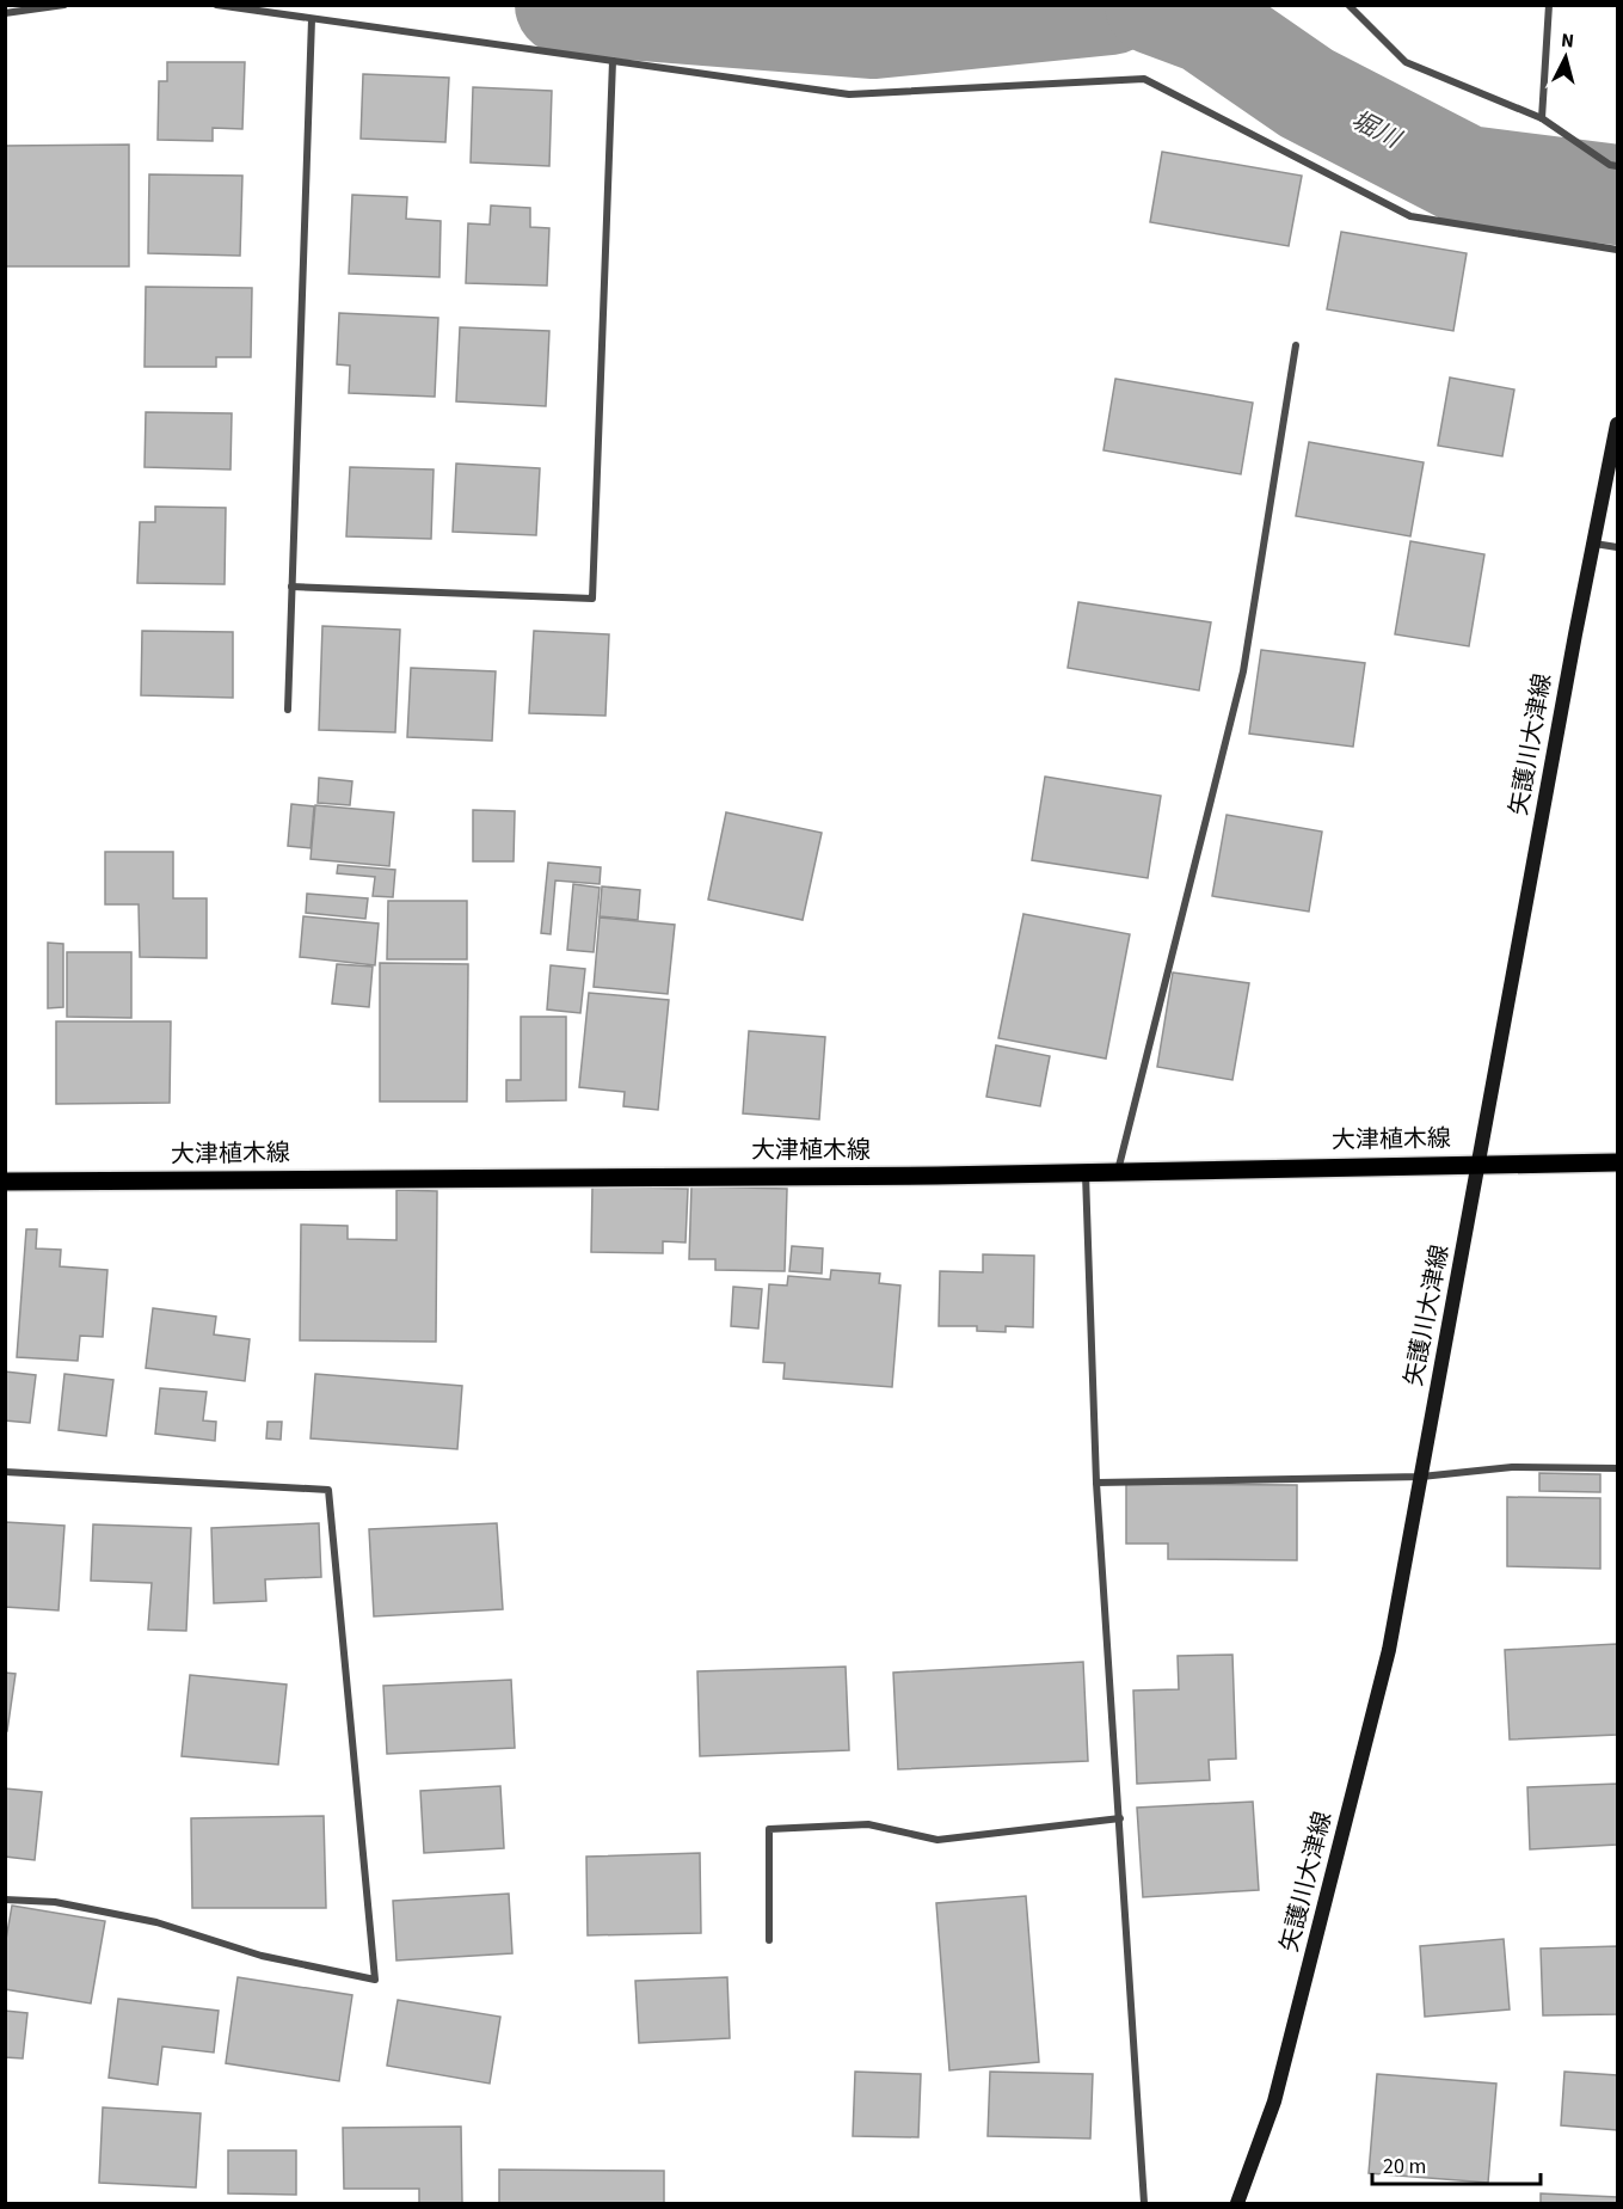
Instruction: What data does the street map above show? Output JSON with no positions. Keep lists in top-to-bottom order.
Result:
{
  "streets": {
    "main road": ["矢護川大津線", "大津植木線"]
  },
  "crossings": [
    ["矢護川大津線", "大津植木線"]
  ],
  "water": ["堀川"],
  "scale_bar": "20 m",
  "north": "top"
}
